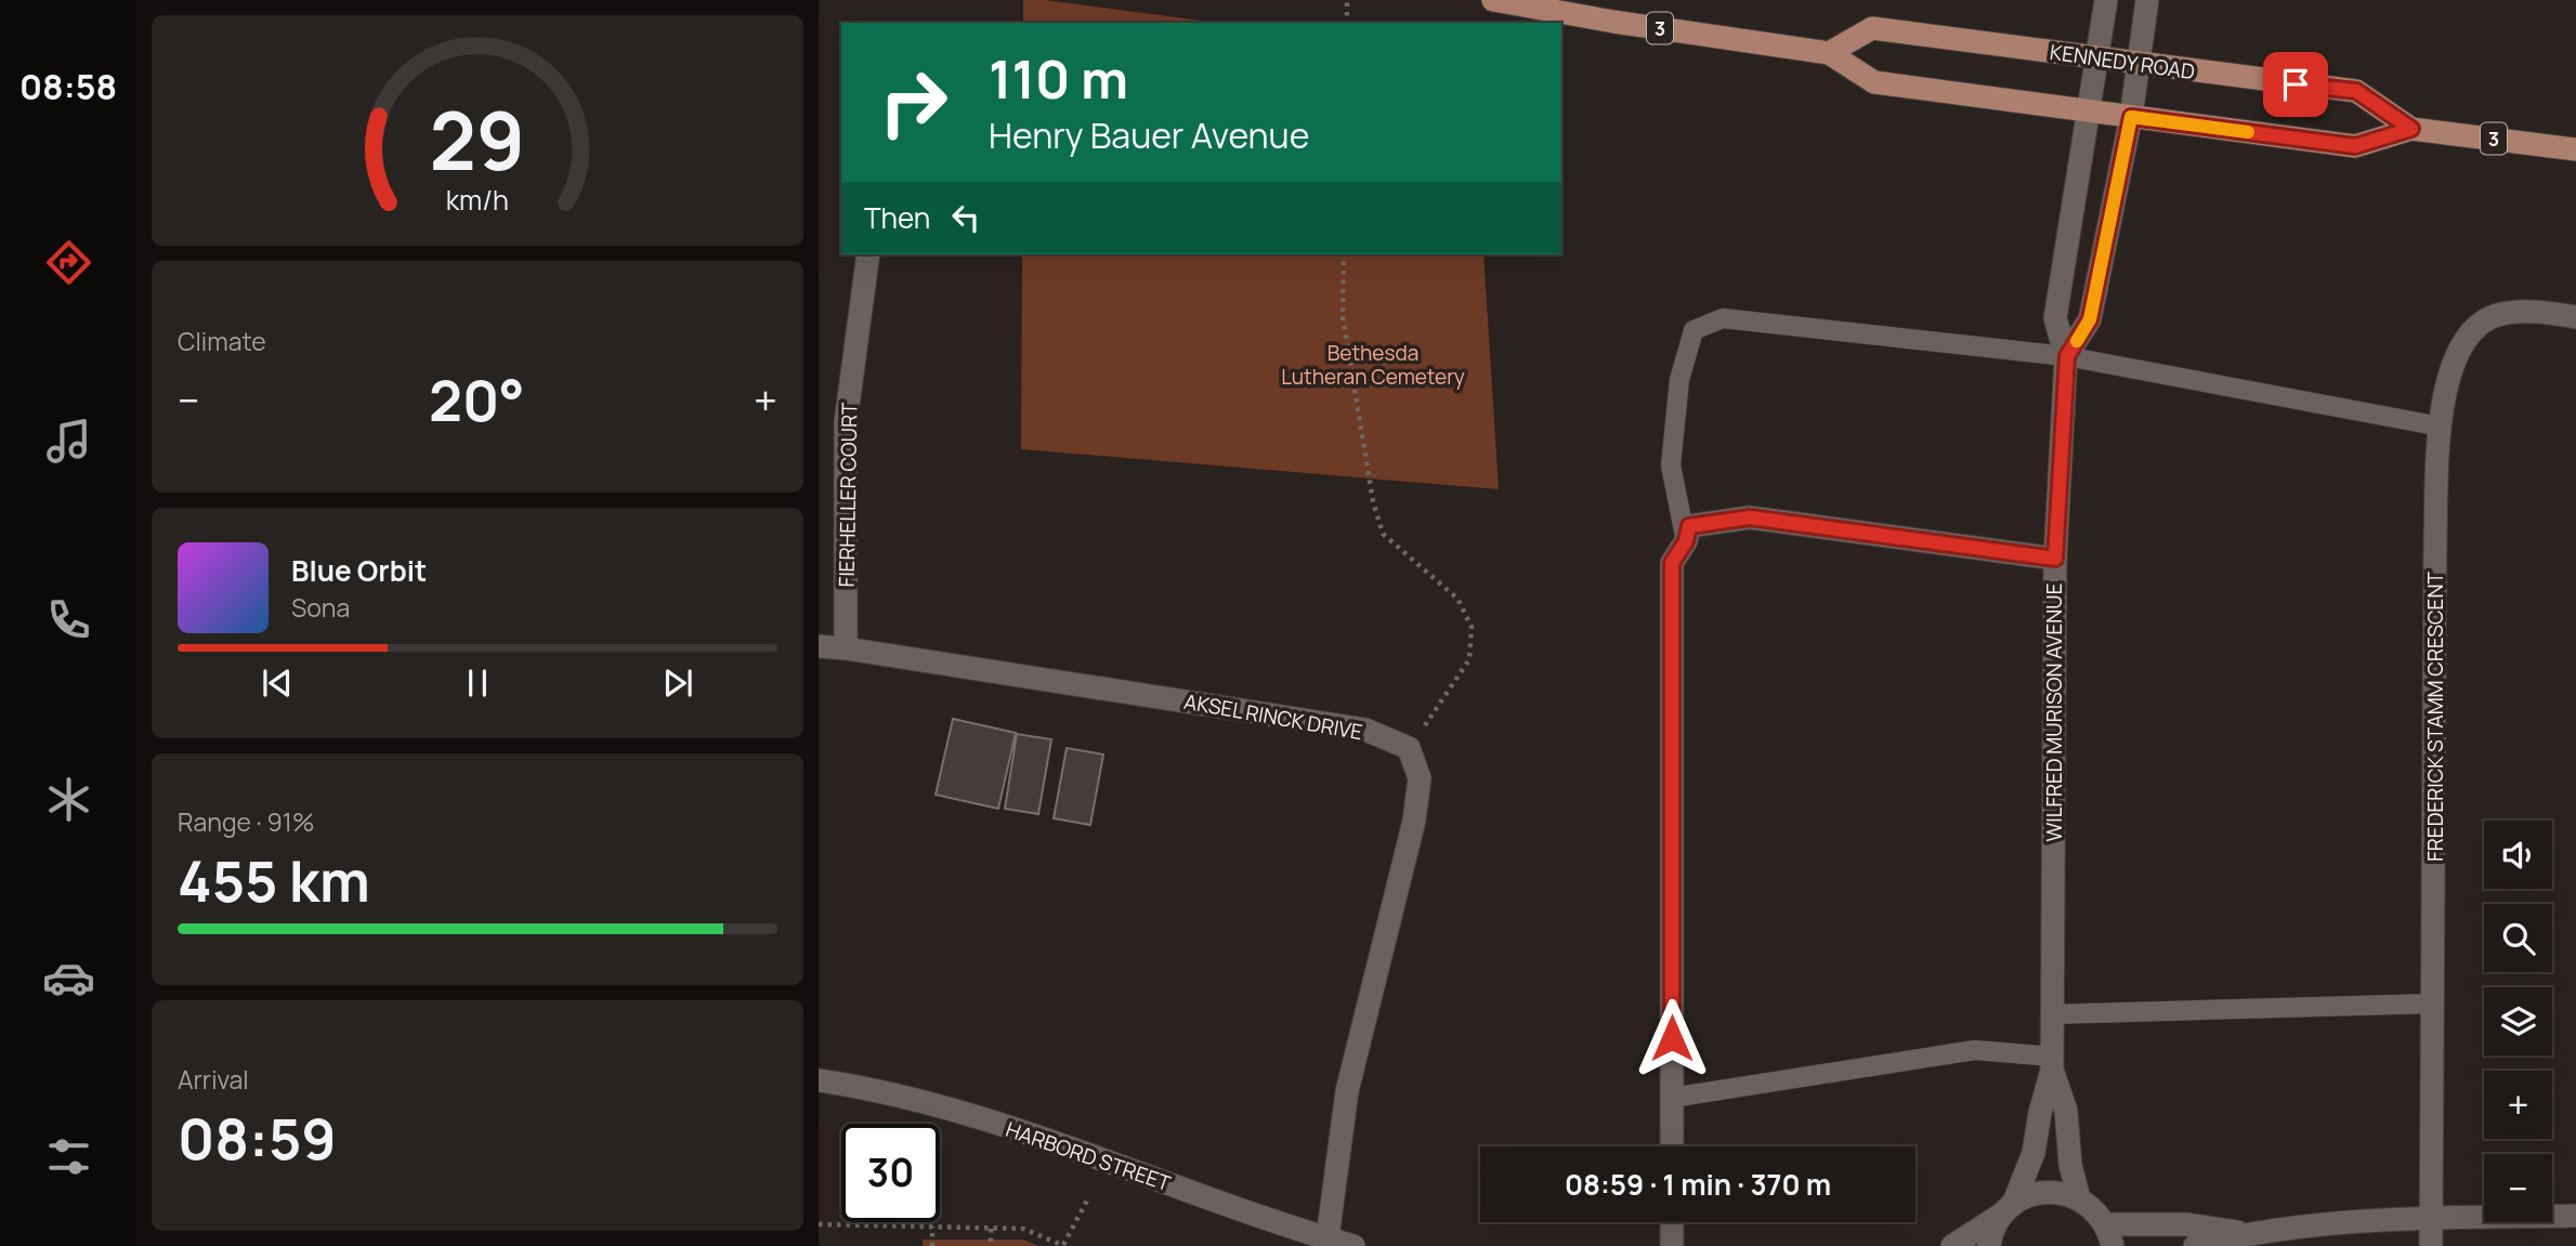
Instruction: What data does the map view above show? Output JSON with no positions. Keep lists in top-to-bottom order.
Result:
{
  "streets": {
    "main road": ["3", "KENNEDY ROAD"],
    "street": [
      "FIERHELLER COURT",
      "WILFRED MURISON AVENUE",
      "AKSEL RINCK DRIVE",
      "FREDERICK STAMM CRESCENT",
      "HARBORD STREET"
    ]
  },
  "crossings": [
    ["KENNEDY ROAD", "WILFRED MURISON AVENUE"],
    ["FIERHELLER COURT", "AKSEL RINCK DRIVE"]
  ],
  "parks": ["Bethesda Lutheran Cemetery"],
  "page": {
    "tabs": "08:58",
    "turn": ["110 m", "Henry Bauer Avenue"],
    "then": "Then",
    "tile": [
      "Climate",
      ["Range · 91%", "455 km"],
      ["Arrival", "08:59"]
    ],
    "heat": ["−", "20°", "+"],
    "song": ["Blue Orbit", "Sona"],
    "map_buttons": ["+", "−"],
    "limit": "30",
    "trip": "08:59 · 1 min · 370 m",
    "gauge": ["29", "km/h"]
  }
}
